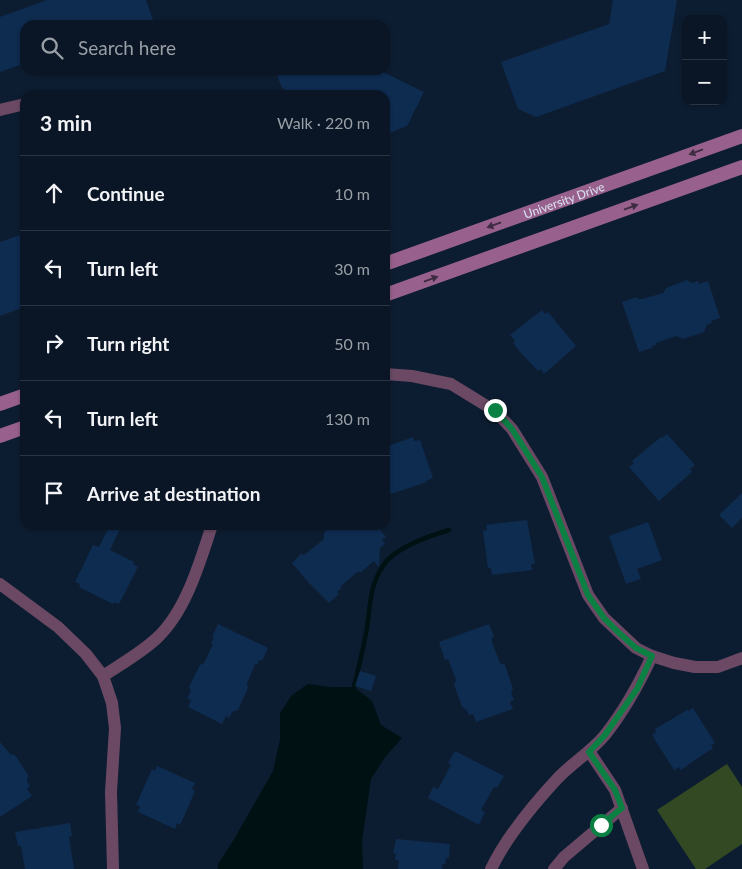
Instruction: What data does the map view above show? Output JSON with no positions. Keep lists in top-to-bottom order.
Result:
{
  "streets": {
    "main road": ["University Drive"]
  },
  "page": {
    "map_buttons": ["+", "−"],
    "search": "Search here",
    "heading": ["3 min", "Walk · 220 m"],
    "list": [
      ["Continue", "10 m"],
      ["Turn left", "30 m"],
      ["Turn right", "50 m"],
      ["Turn left", "130 m"],
      "Arrive at destination"
    ]
  }
}
